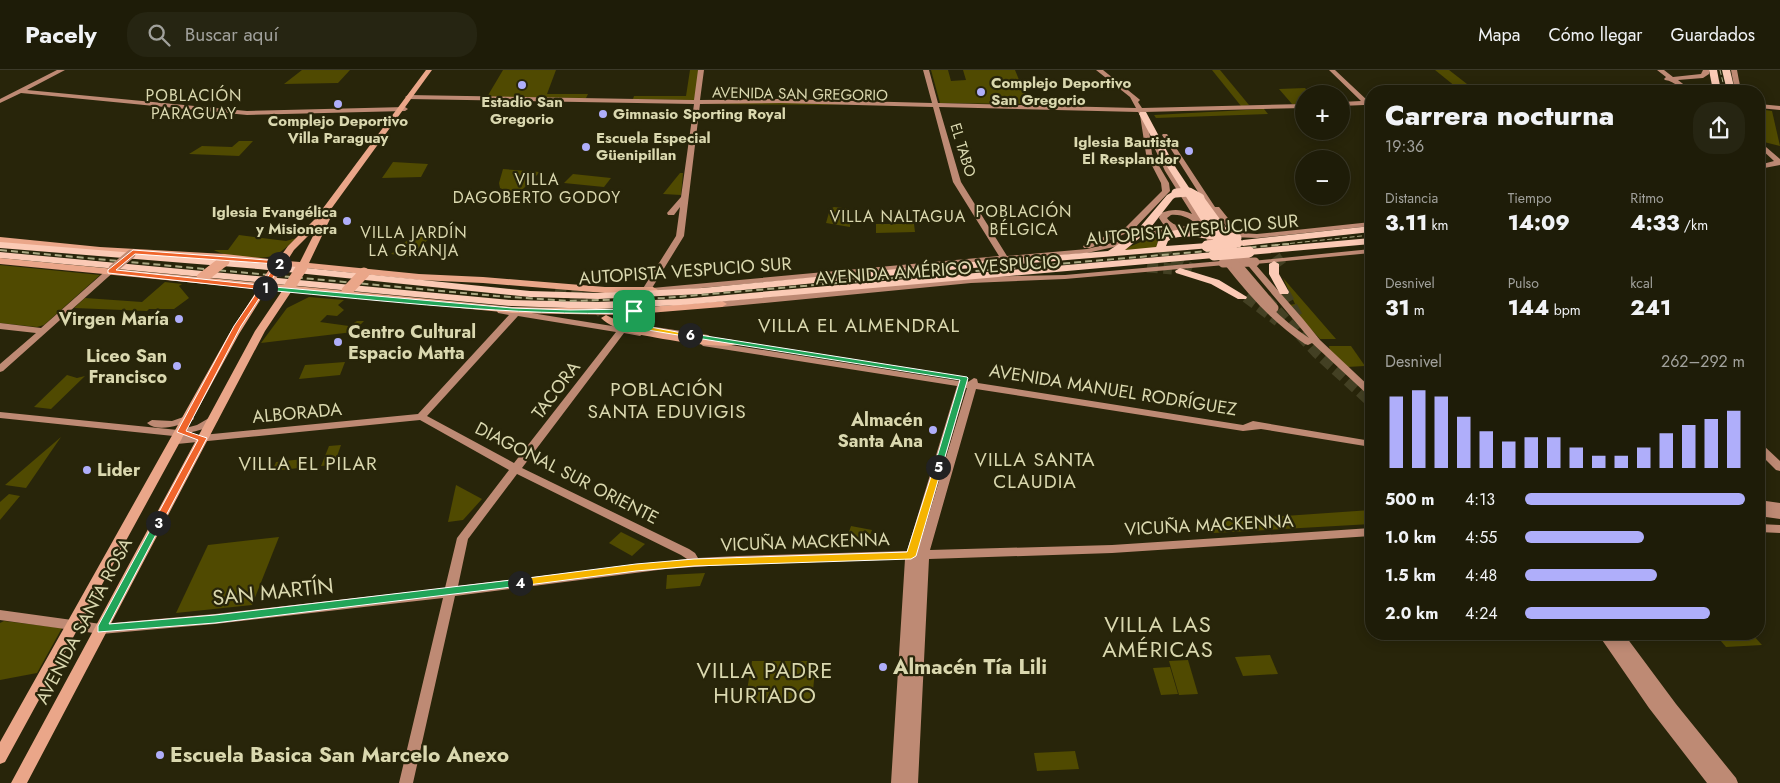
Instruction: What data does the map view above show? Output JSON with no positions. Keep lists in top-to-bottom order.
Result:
{
  "streets": {
    "highway": ["AUTOPISTA VESPUCIO SUR"],
    "main road": [
      "AVENIDA SAN GREGORIO",
      "EL TABO",
      "AVENIDA AMÉRICO VESPUCIO",
      "TACORA",
      "AVENIDA MANUEL RODRÍGUEZ",
      "ALBORADA",
      "DIAGONAL SUR ORIENTE",
      "VICUÑA MACKENNA",
      "SAN MARTÍN",
      "AVENIDA SANTA ROSA"
    ]
  },
  "crossings": [
    ["AVENIDA SAN GREGORIO", "EL TABO"],
    ["AVENIDA SAN GREGORIO", "AVENIDA SANTA ROSA"],
    ["EL TABO", "AVENIDA AMÉRICO VESPUCIO"],
    ["AUTOPISTA VESPUCIO SUR", "AVENIDA AMÉRICO VESPUCIO"],
    ["AVENIDA AMÉRICO VESPUCIO", "AVENIDA MANUEL RODRÍGUEZ"],
    ["AVENIDA AMÉRICO VESPUCIO", "AVENIDA SANTA ROSA"],
    ["TACORA", "AVENIDA MANUEL RODRÍGUEZ"],
    ["TACORA", "DIAGONAL SUR ORIENTE"],
    ["TACORA", "VICUÑA MACKENNA"],
    ["TACORA", "SAN MARTÍN"],
    ["ALBORADA", "DIAGONAL SUR ORIENTE"],
    ["ALBORADA", "AVENIDA SANTA ROSA"],
    ["DIAGONAL SUR ORIENTE", "VICUÑA MACKENNA"],
    ["VICUÑA MACKENNA", "SAN MARTÍN"],
    ["SAN MARTÍN", "AVENIDA SANTA ROSA"]
  ],
  "districts": [
    "POBLACIÓN PARAGUAY",
    "VILLA DAGOBERTO GODOY",
    "POBLACIÓN BÉLGICA",
    "VILLA NALTAGUA",
    "VILLA JARDÍN LA GRANJA",
    "VILLA EL ALMENDRAL",
    "POBLACIÓN SANTA EDUVIGIS",
    "VILLA SANTA CLAUDIA",
    "VILLA EL PILAR",
    "VILLA LAS AMÉRICAS",
    "VILLA PADRE HURTADO"
  ],
  "places": [
    "Estadio San Gregorio",
    "Complejo Deportivo San Gregorio",
    "Complejo Deportivo Villa Paraguay",
    "Gimnasio Sporting Royal",
    "Escuela Especial Güenipillan",
    "Iglesia Bautista El Resplandor",
    "Iglesia Evangélica y Misionera",
    "Virgen María",
    "Centro Cultural Espacio Matta",
    "Liceo San Francisco",
    "Almacén Santa Ana",
    "Lider",
    "Almacén Tía Lili",
    "Escuela Basica San Marcelo Anexo"
  ],
  "page": {
    "header": "Pacely",
    "search": "Buscar aquí",
    "nav": ["Mapa", "Cómo llegar", "Guardados"],
    "map_buttons": ["+", "−"],
    "heading": ["Carrera nocturna", "19:36"],
    "stats": [
      ["Distancia", "3.11 km"],
      ["Tiempo", "14:09"],
      ["Ritmo", "4:33 /km"],
      ["Desnivel", "31 m"],
      ["Pulso", "144 bpm"],
      ["kcal", "241"]
    ],
    "pins": [
      "2",
      "1",
      "6",
      "5",
      "3",
      "4"
    ],
    "chart": ["Desnivel", "262–292 m"],
    "list": [
      {
        "name": "500 m",
        "note": "4:13"
      },
      {
        "name": "1.0 km",
        "note": "4:55"
      },
      {
        "name": "1.5 km",
        "note": "4:48"
      },
      {
        "name": "2.0 km",
        "note": "4:24"
      }
    ]
  }
}
